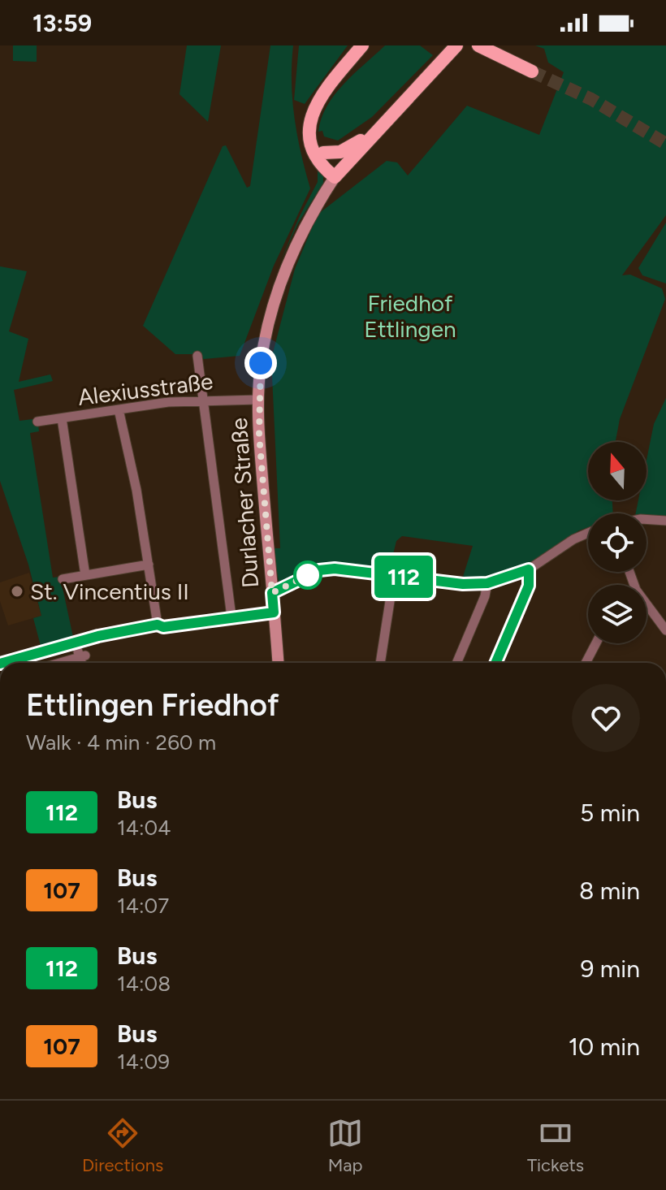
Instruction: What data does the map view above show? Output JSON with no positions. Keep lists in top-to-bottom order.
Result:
{
  "streets": {
    "main road": ["Durlacher Straße"],
    "street": ["Alexiusstraße"]
  },
  "crossings": [
    ["Alexiusstraße", "Durlacher Straße"]
  ],
  "parks": ["Friedhof Ettlingen"],
  "places": ["St. Vincentius II"],
  "lines": ["bus line 112"],
  "north": "top",
  "page": {
    "status": "13:59",
    "on_map": "112",
    "heading": ["Ettlingen Friedhof", "Walk · 4 min · 260 m"],
    "list": [
      {
        "mark": "112",
        "name": "Bus",
        "note": "14:04",
        "value": "5 min"
      },
      {
        "mark": "107",
        "name": "Bus",
        "note": "14:07",
        "value": "8 min"
      },
      {
        "mark": "112",
        "name": "Bus",
        "note": "14:08",
        "value": "9 min"
      },
      {
        "mark": "107",
        "name": "Bus",
        "note": "14:09",
        "value": "10 min"
      }
    ],
    "tabs": ["Directions", "Map", "Tickets"]
  }
}
